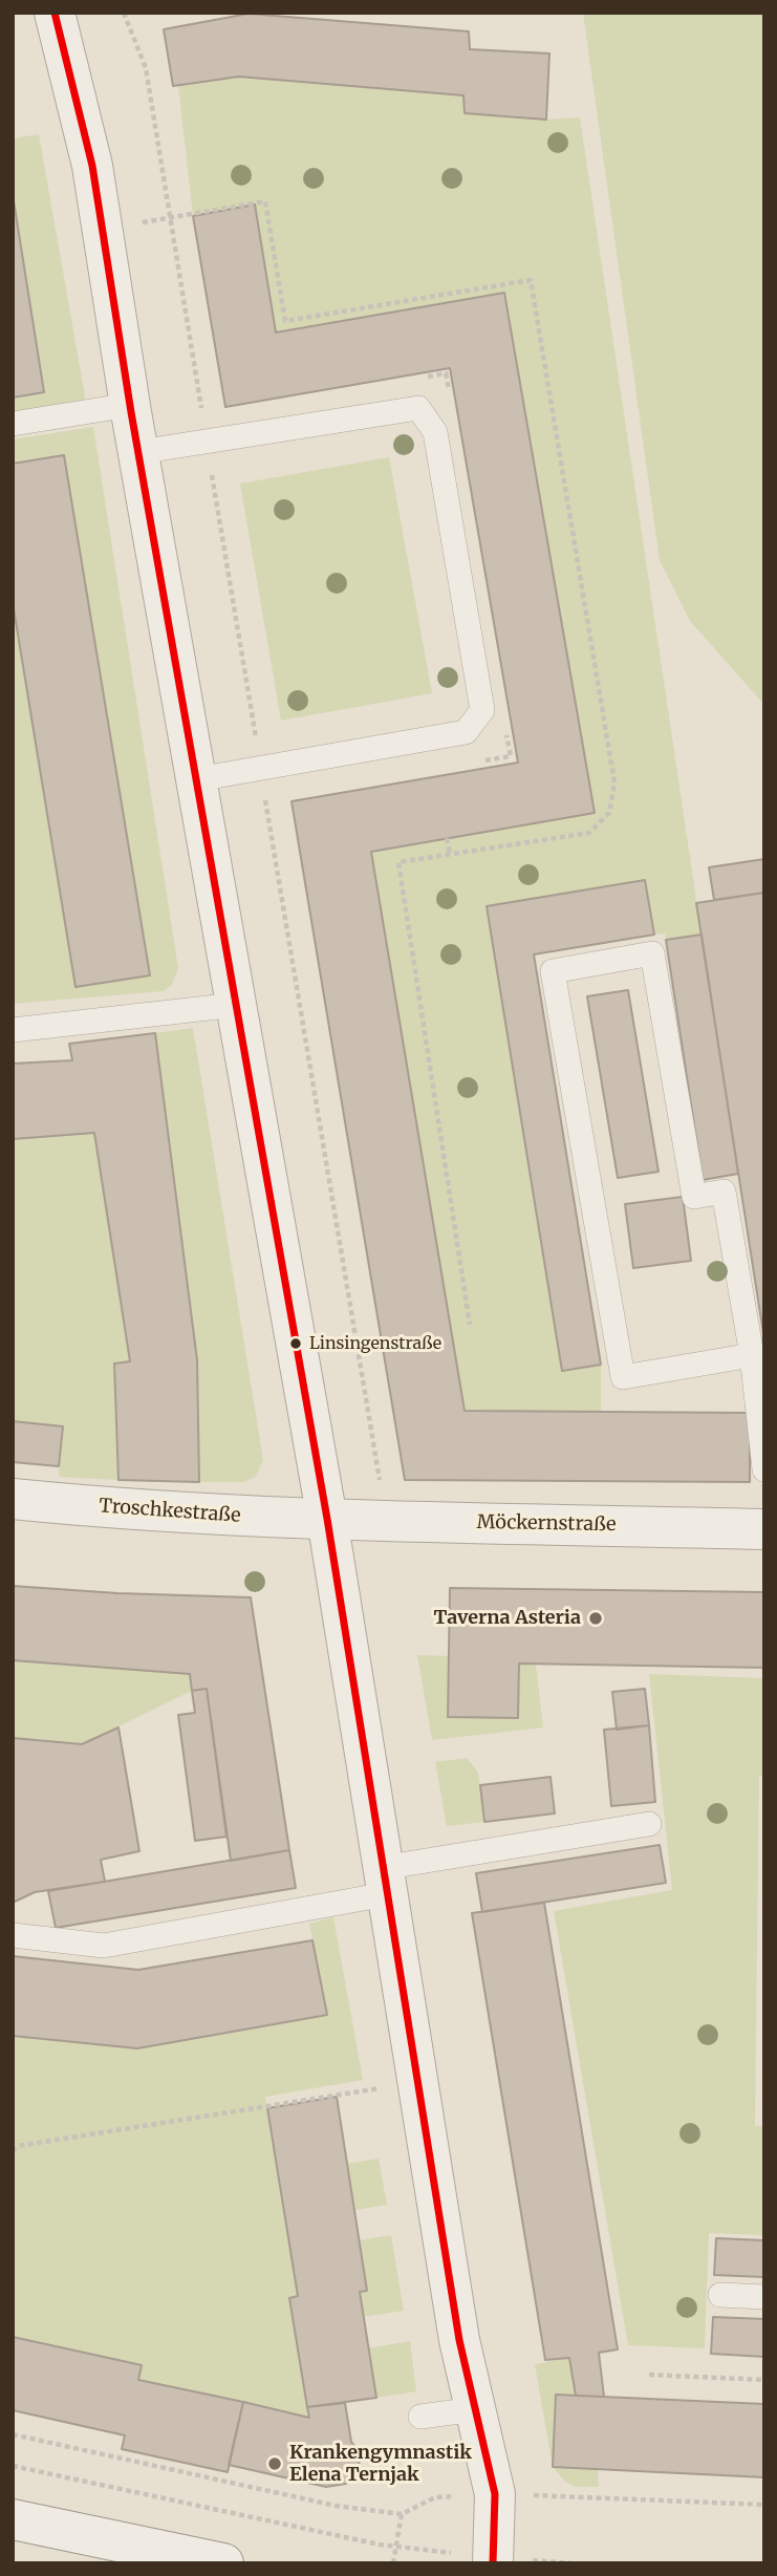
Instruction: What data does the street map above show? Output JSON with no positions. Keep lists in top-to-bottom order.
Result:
{
  "streets": {
    "street": ["Troschkestraße", "Möckernstraße"]
  },
  "crossings": [
    ["Troschkestraße", "Möckernstraße"]
  ],
  "places": ["Linsingenstraße", "Taverna Asteria", "Krankengymnastik Elena Ternjak"]
}
